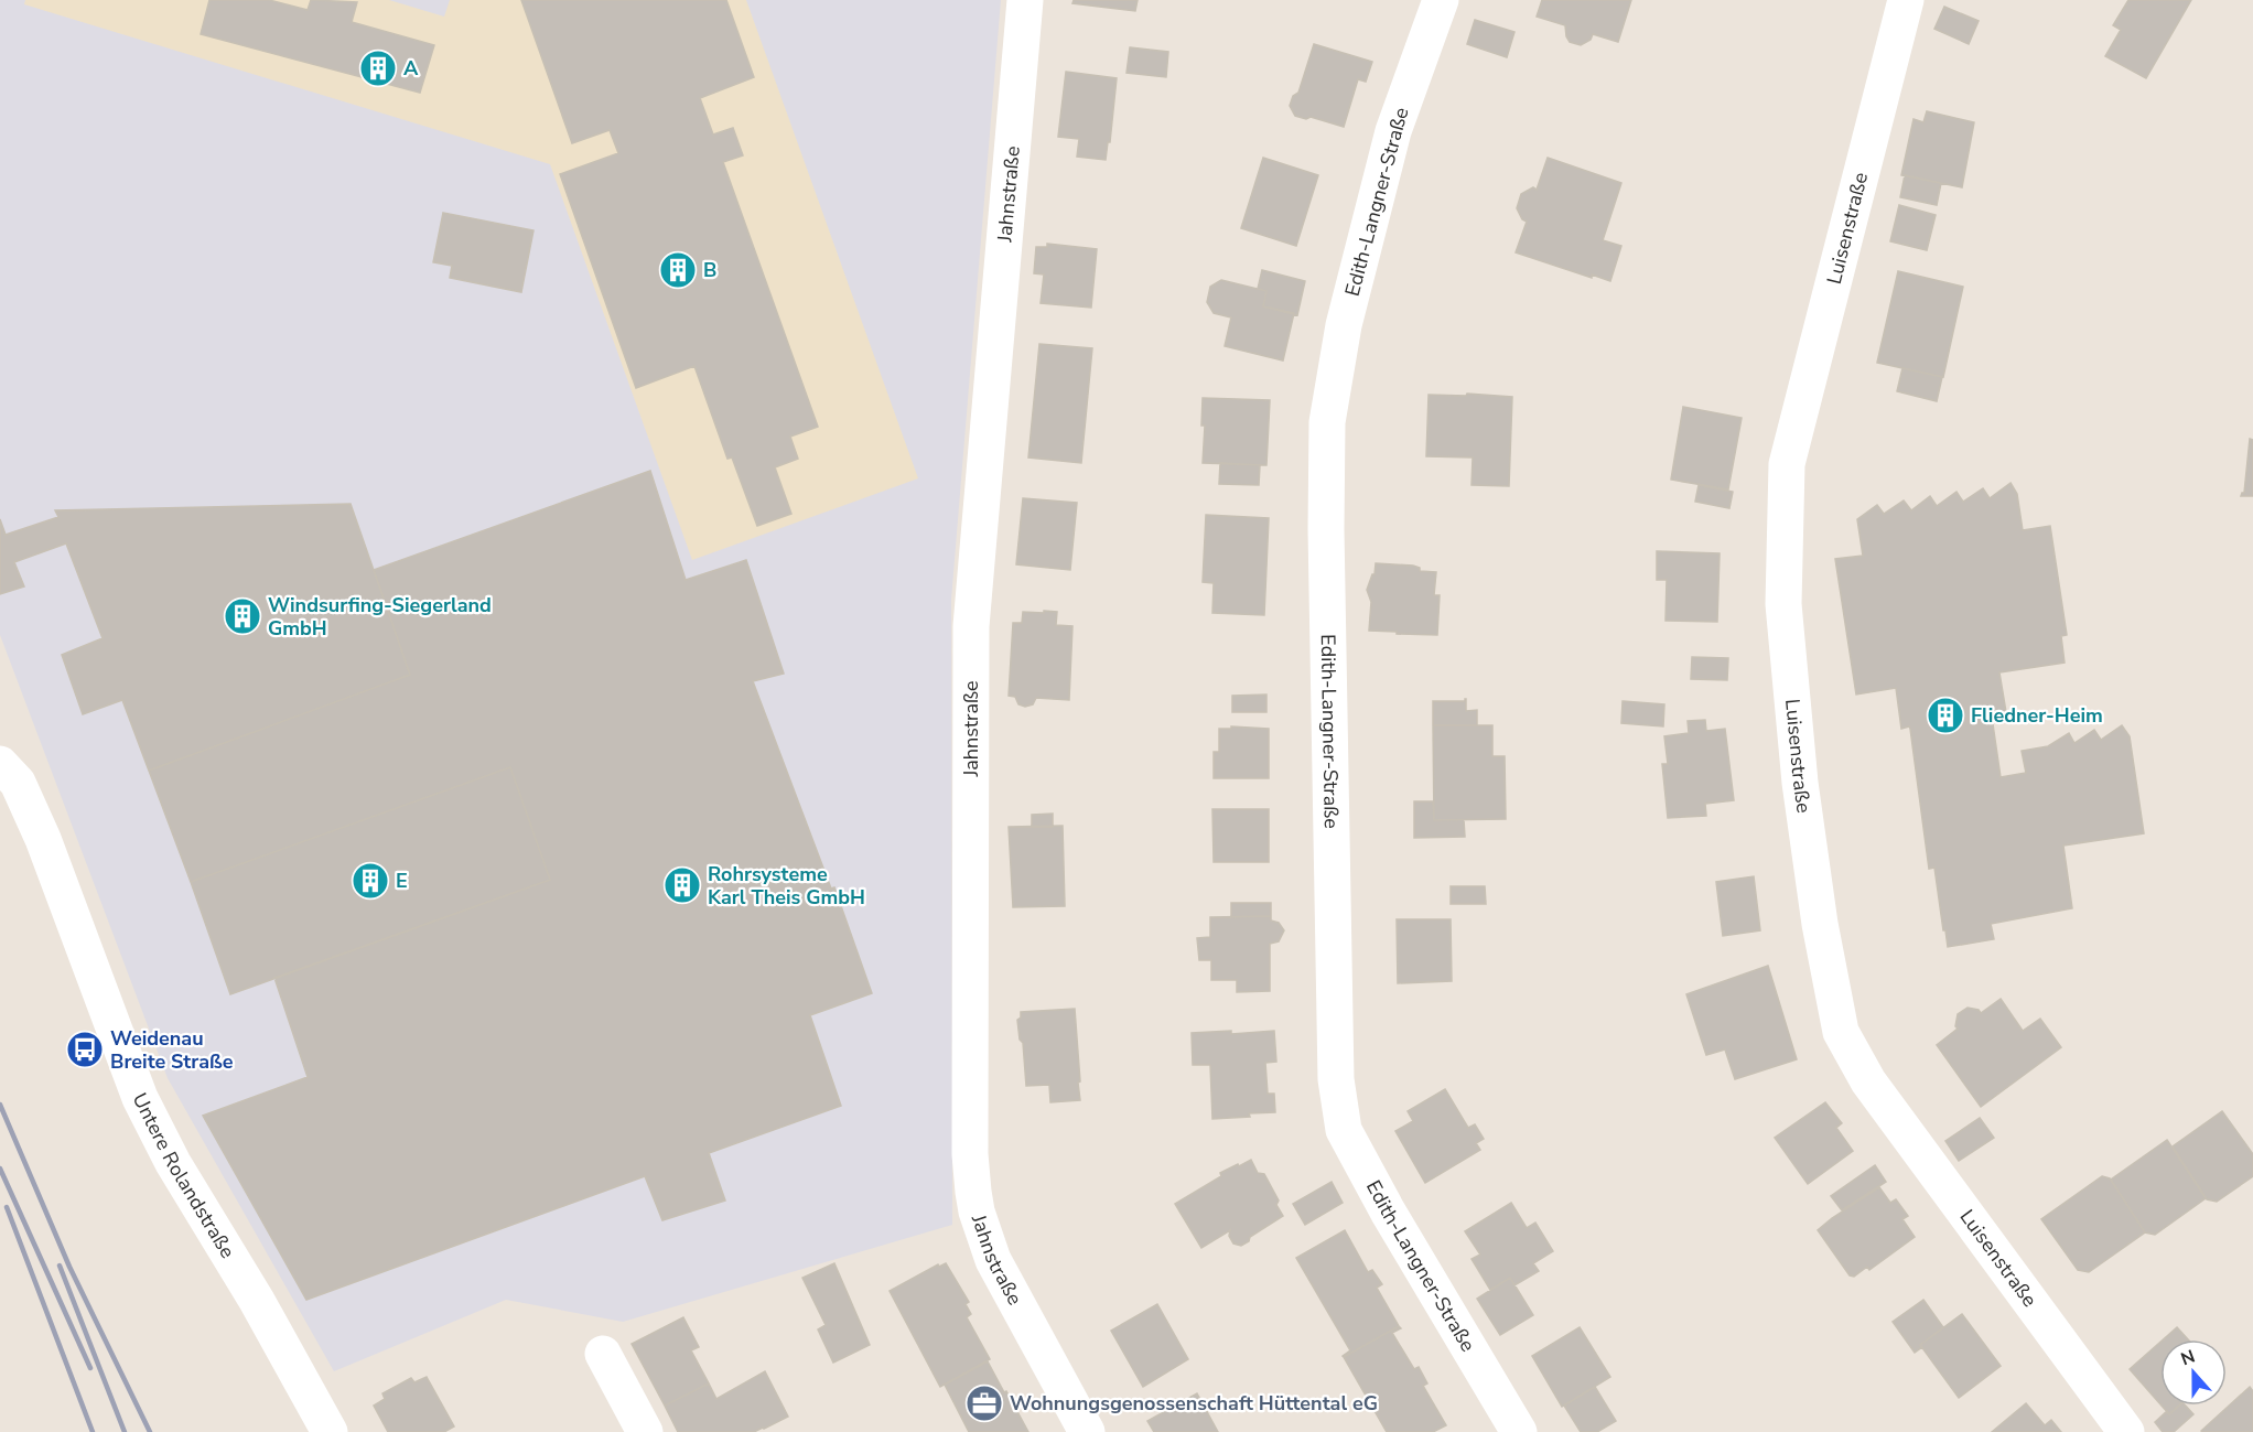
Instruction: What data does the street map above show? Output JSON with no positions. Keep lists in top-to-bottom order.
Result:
{
  "streets": {
    "street": [
      "Jahnstraße",
      "Edith-Langner-Straße",
      "Luisenstraße",
      "Untere Rolandstraße"
    ]
  },
  "places": {
    "building": [
      "A",
      "B",
      "Windsurfing-Siegerland GmbH",
      "Fliedner-Heim",
      "E",
      "Rohrsysteme Karl Theis GmbH"
    ],
    "bus stop": ["Weidenau Breite Straße"],
    "office": ["Wohnungsgenossenschaft Hüttental eG"]
  },
  "north": "top"
}
